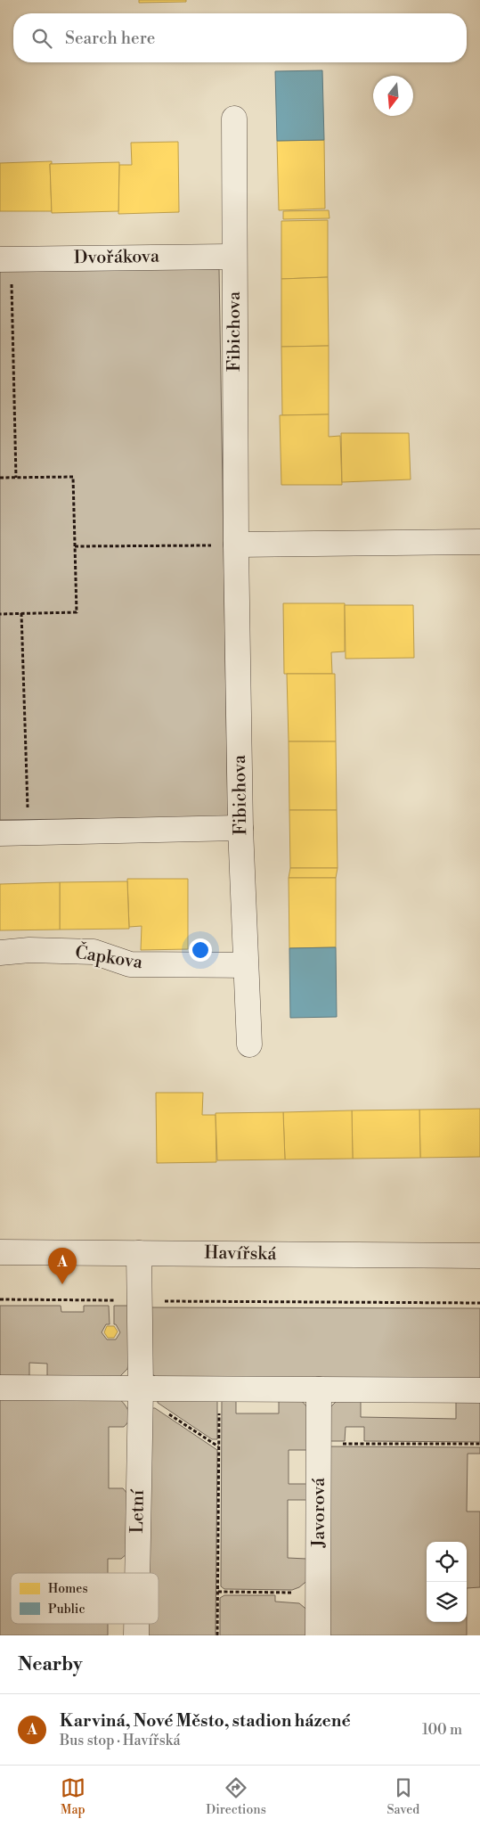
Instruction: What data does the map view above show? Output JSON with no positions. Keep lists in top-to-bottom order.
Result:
{
  "streets": {
    "street": [
      "Dvořákova",
      "Fibichova",
      "Čapkova",
      "Havířská",
      "Letní",
      "Javorová"
    ]
  },
  "crossings": [
    ["Dvořákova", "Fibichova"],
    ["Fibichova", "Čapkova"],
    ["Havířská", "Letní"]
  ],
  "legend": ["Homes", "Public"],
  "north": "bottom",
  "page": {
    "search": "Search here",
    "pins": "A",
    "heading": "Nearby",
    "list": [
      {
        "mark": "A",
        "name": "Karviná, Nové Město, stadion házené",
        "note": "Bus stop · Havířská",
        "value": "100 m"
      }
    ],
    "nav": ["Map", "Directions", "Saved"]
  }
}
